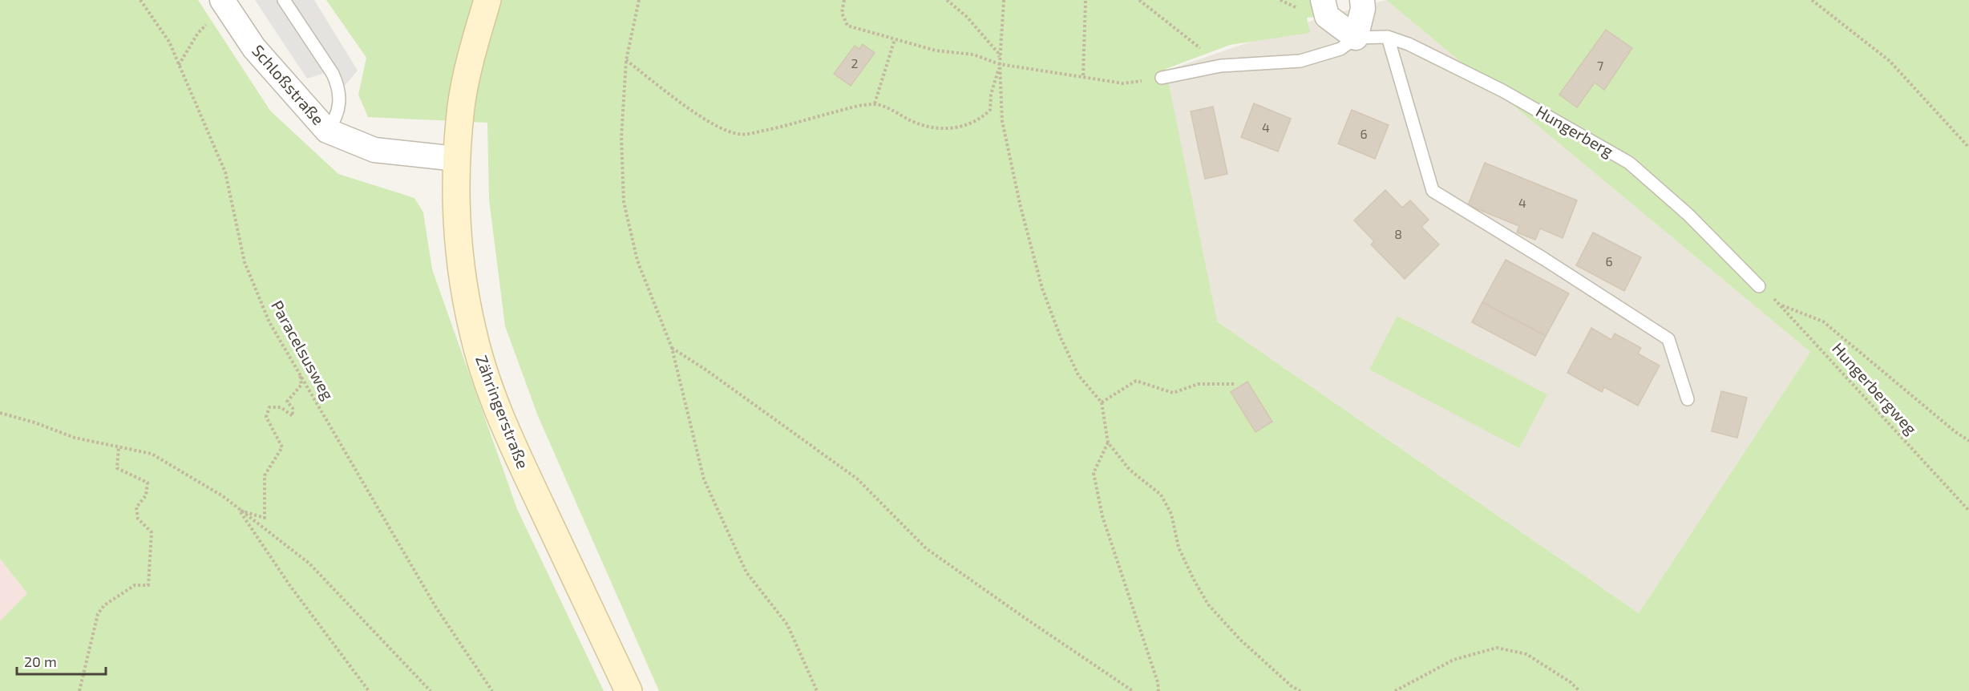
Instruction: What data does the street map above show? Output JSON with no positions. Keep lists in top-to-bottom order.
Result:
{
  "streets": {
    "main road": ["Zähringerstraße"],
    "street": ["Schloßstraße"],
    "lane": ["Hungerberg"],
    "path": ["Paracelsusweg", "Hungerbergweg"]
  },
  "crossings": [
    ["Schloßstraße", "Zähringerstraße"],
    ["Hungerberg", "Hungerbergweg"]
  ],
  "house_numbers": [
    "2",
    "7",
    "4",
    "6",
    "4",
    "8",
    "6"
  ],
  "scale_bar": "20 m"
}
